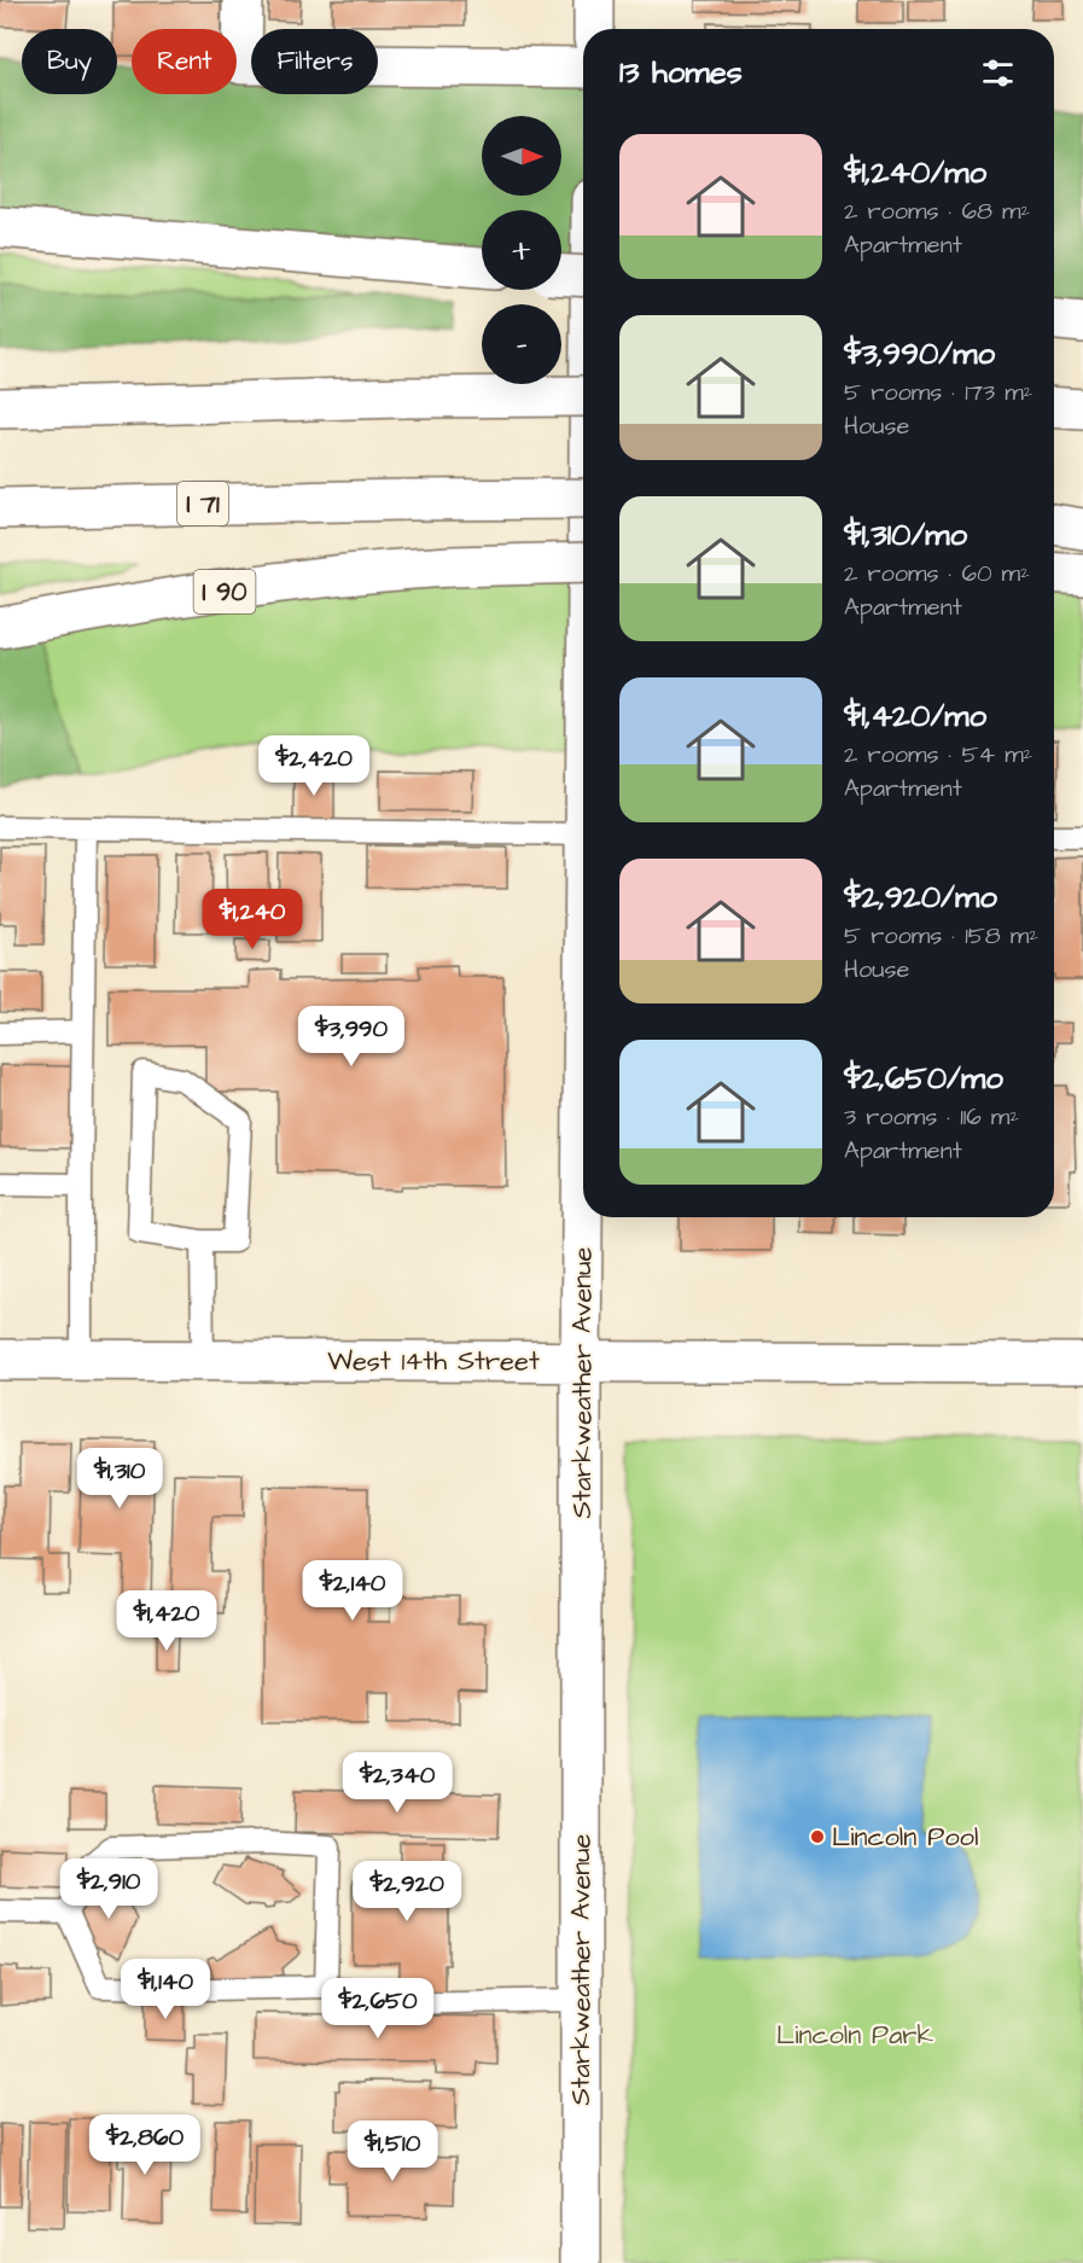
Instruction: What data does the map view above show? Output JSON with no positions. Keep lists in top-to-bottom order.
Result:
{
  "streets": {
    "main road": [
      "I 71",
      "I 90",
      "West 14th Street",
      "Starkweather Avenue"
    ]
  },
  "crossings": [
    ["West 14th Street", "Starkweather Avenue"]
  ],
  "parks": ["Lincoln Park"],
  "places": ["Lincoln Pool"],
  "north": "right",
  "page": {
    "chip": ["Buy", "Rent", "Filters"],
    "heading": "13 homes",
    "map_buttons": ["+", "−"],
    "list": [
      {
        "name": "$1,240/mo",
        "note": "2 rooms · 68 m² · Apartment"
      },
      {
        "name": "$3,990/mo",
        "note": "5 rooms · 173 m² · House"
      },
      {
        "name": "$1,310/mo",
        "note": "2 rooms · 60 m² · Apartment"
      },
      {
        "name": "$1,420/mo",
        "note": "2 rooms · 54 m² · Apartment"
      },
      {
        "name": "$2,920/mo",
        "note": "5 rooms · 158 m² · House"
      },
      {
        "name": "$2,650/mo",
        "note": "3 rooms · 116 m² · Apartment"
      }
    ],
    "price": [
      "$2,420",
      "$1,240",
      "$3,990",
      "$1,310",
      "$2,140",
      "$1,420",
      "$2,340",
      "$2,910",
      "$2,920",
      "$1,140",
      "$2,650",
      "$2,860",
      "$1,510"
    ]
  }
}
